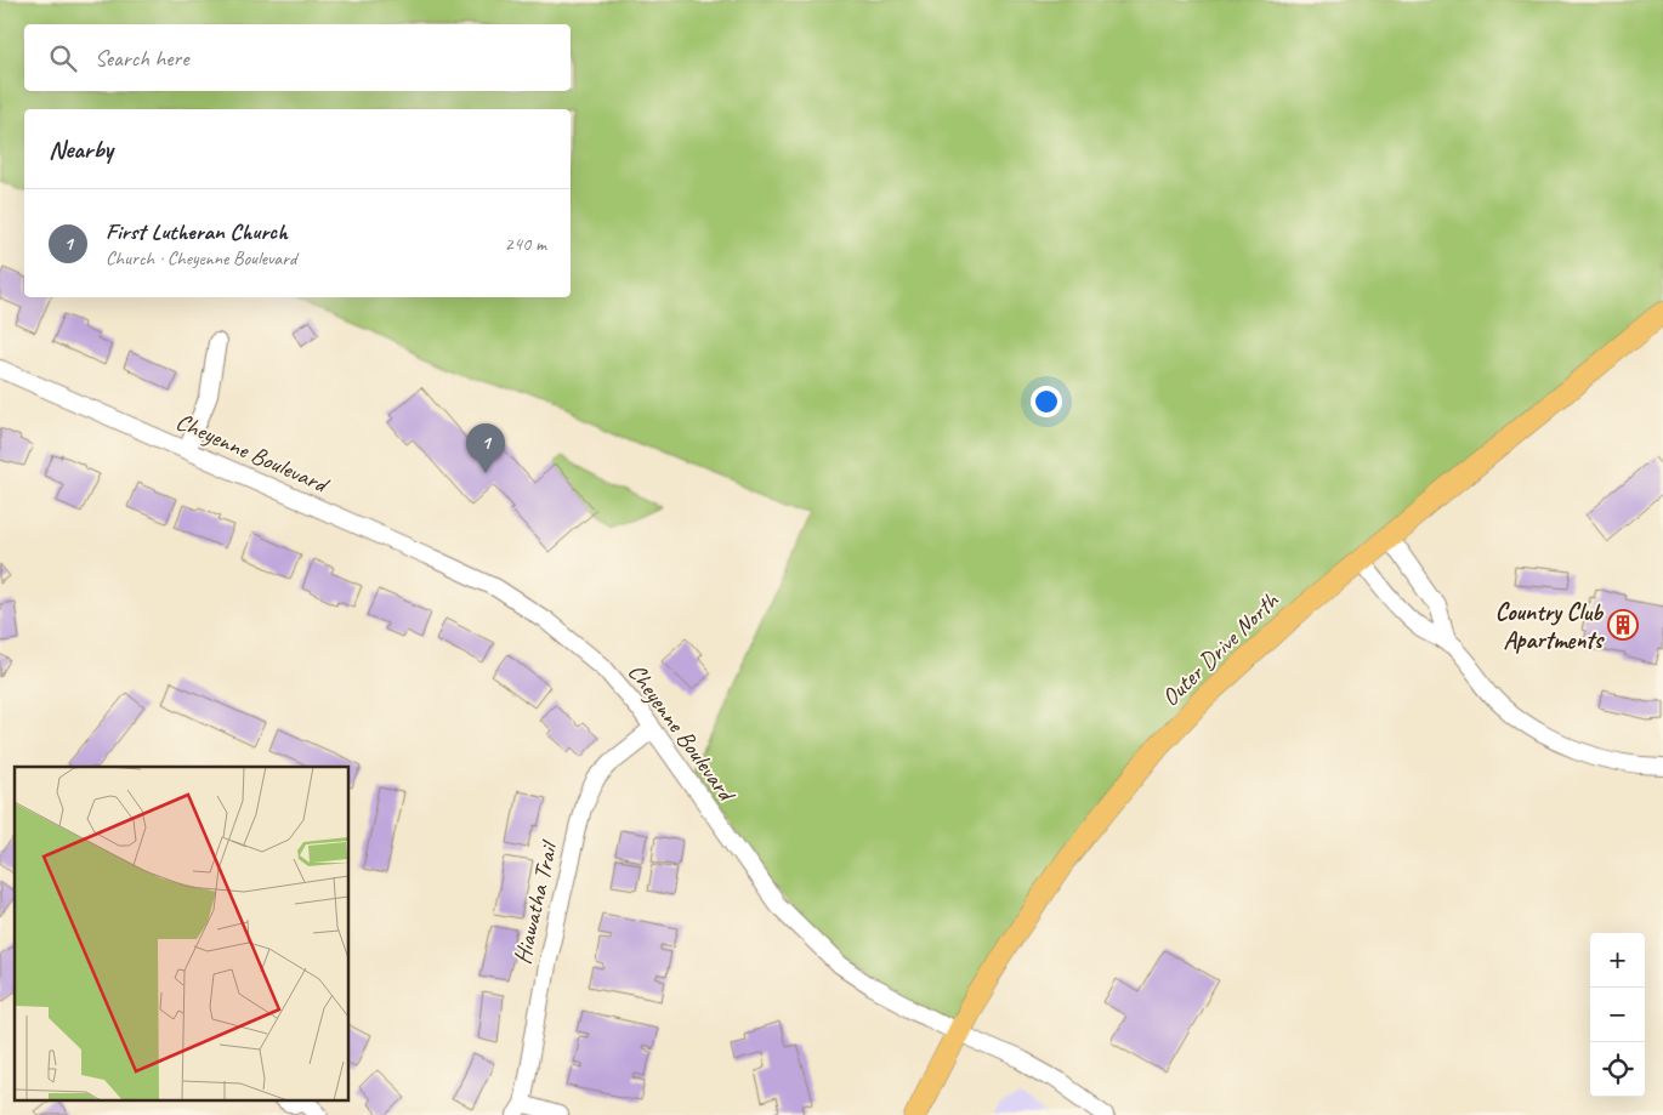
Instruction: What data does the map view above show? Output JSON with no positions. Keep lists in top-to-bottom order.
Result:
{
  "streets": {
    "main road": ["Outer Drive North"],
    "street": ["Cheyenne Boulevard", "Hiawatha Trail"]
  },
  "crossings": [
    ["Cheyenne Boulevard", "Outer Drive North"],
    ["Cheyenne Boulevard", "Hiawatha Trail"]
  ],
  "places": {
    "building": ["Country Club Apartments"]
  },
  "page": {
    "search": "Search here",
    "heading": "Nearby",
    "list": [
      {
        "mark": "1",
        "name": "First Lutheran Church",
        "note": "Church · Cheyenne Boulevard",
        "value": "240 m"
      }
    ],
    "pins": "1",
    "map_buttons": ["+", "−"]
  }
}
